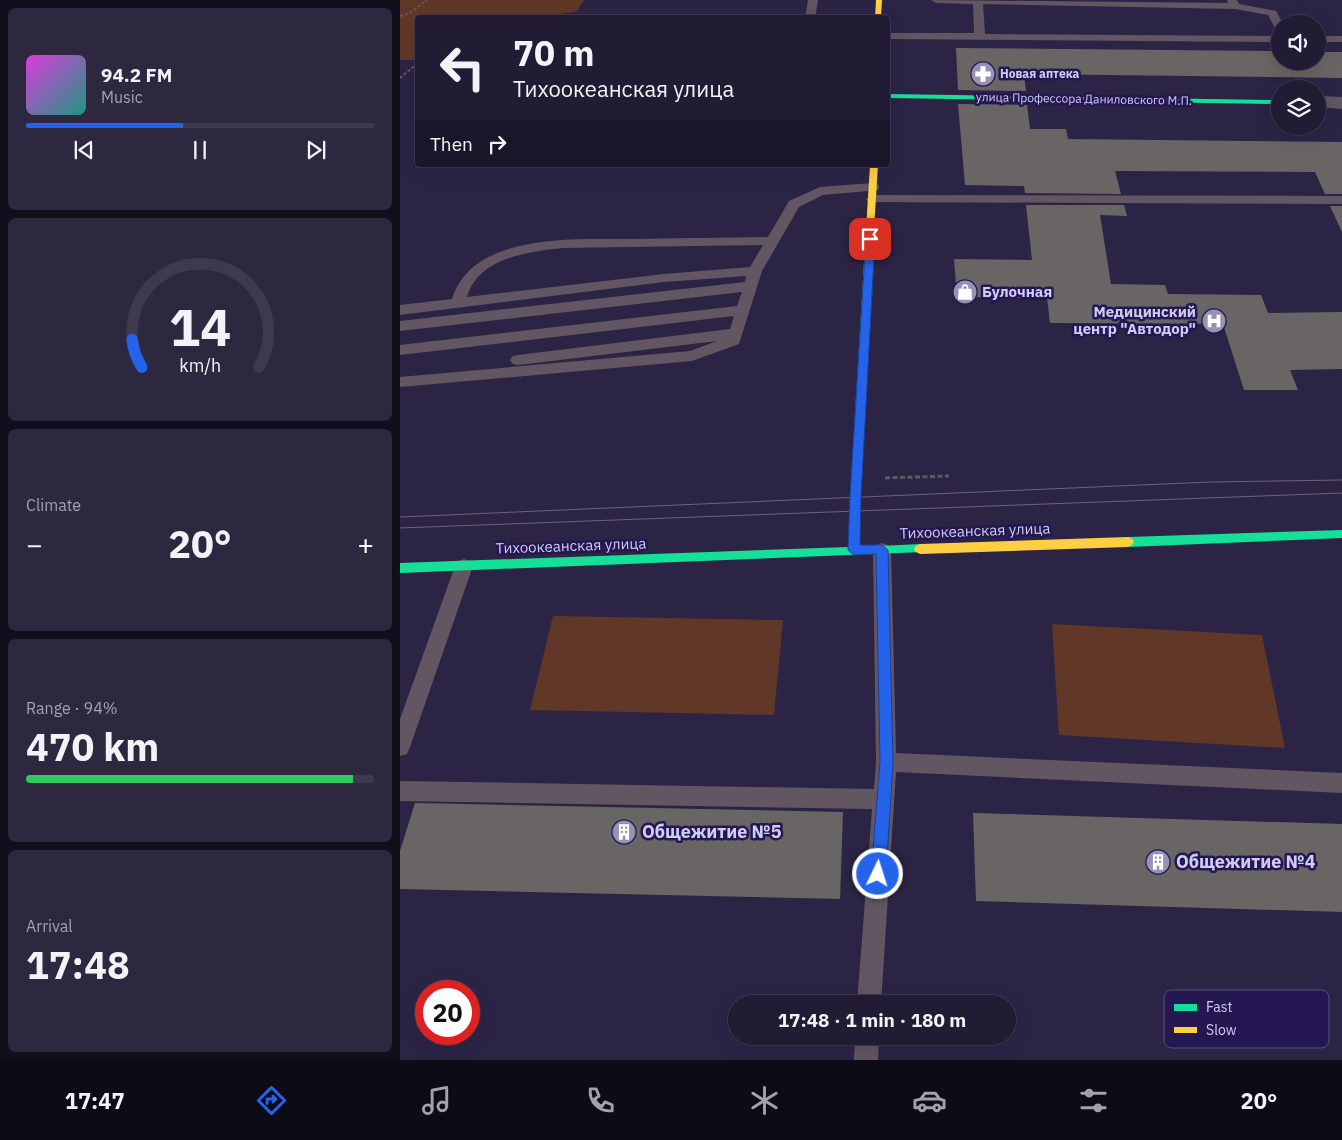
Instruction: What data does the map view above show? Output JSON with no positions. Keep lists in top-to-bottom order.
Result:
{
  "streets": {
    "main road": ["улица Профессора Даниловского М.П.", "Тихоокеанская улица"]
  },
  "places": {
    "pharmacy": ["Новая аптека"],
    "shop": ["Булочная"],
    "hospital": ["Медицинский центр \"Автодор\""],
    "building": ["Общежитие №5", "Общежитие №4"]
  },
  "legend": ["Fast", "Slow"],
  "page": {
    "turn": ["70 m", "Тихоокеанская улица"],
    "song": ["94.2 FM", "Music"],
    "then": "Then",
    "tile": [
      "Climate",
      ["Range · 94%", "470 km"],
      ["Arrival", "17:48"]
    ],
    "heat": ["−", "20°", "+"],
    "limit": "20",
    "trip": "17:48 · 1 min · 180 m",
    "tabs": ["17:47", "20°"],
    "gauge": ["14", "km/h"]
  }
}
